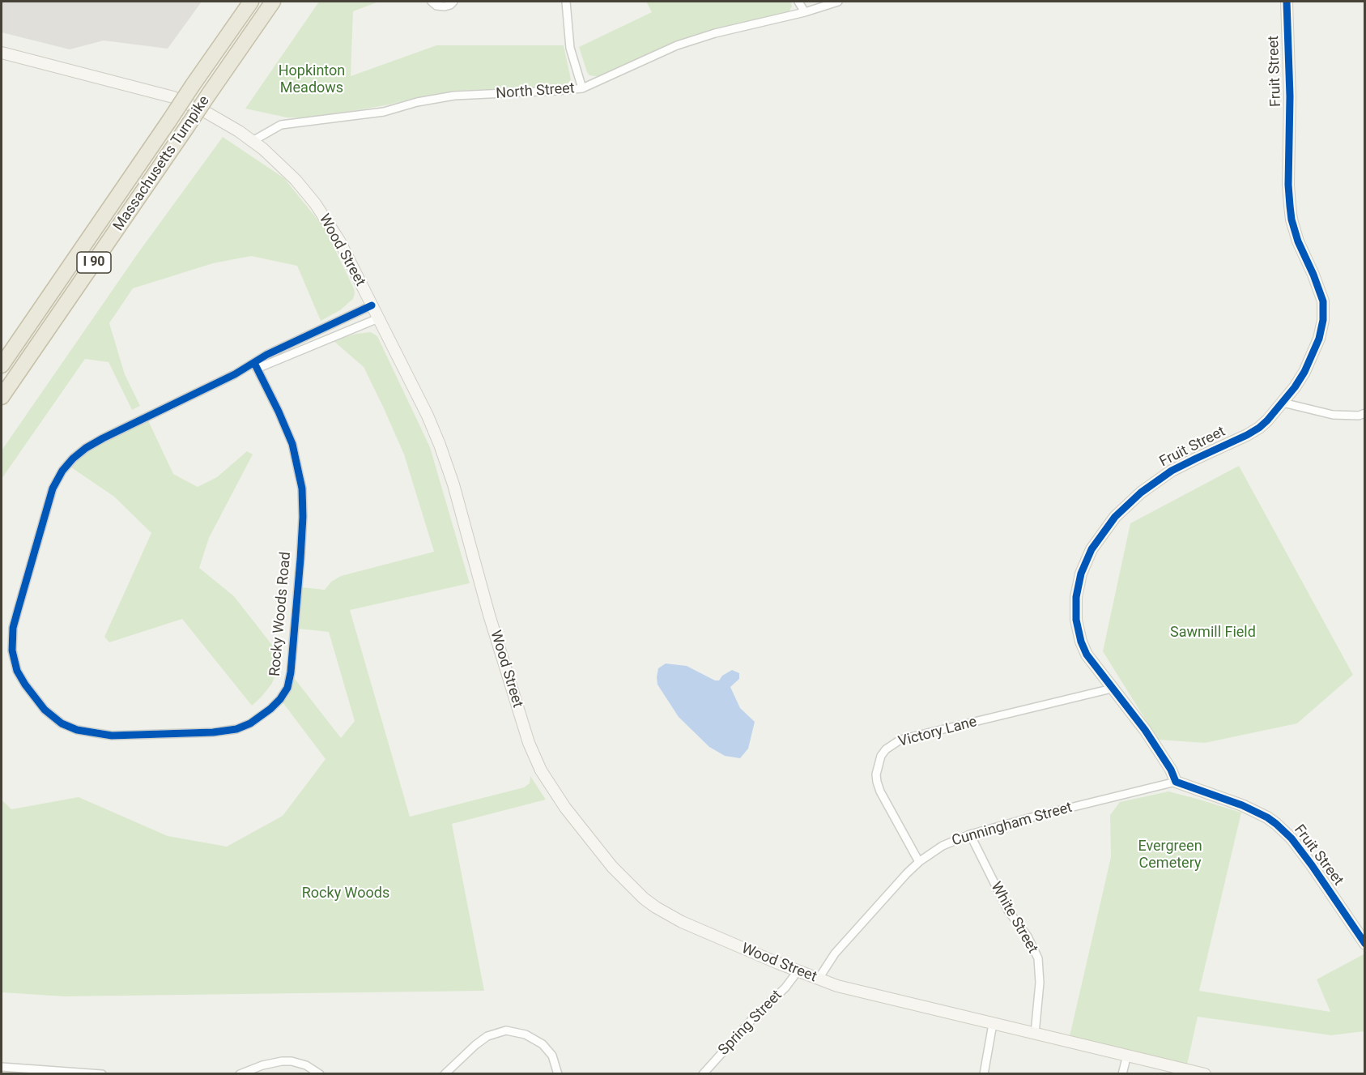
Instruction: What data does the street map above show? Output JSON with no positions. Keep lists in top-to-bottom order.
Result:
{
  "streets": {
    "highway": ["Massachusetts Turnpike", "I 90"],
    "main road": ["Fruit Street", "Wood Street"],
    "street": [
      "North Street",
      "Rocky Woods Road",
      "Victory Lane",
      "Cunningham Street",
      "White Street",
      "Spring Street"
    ]
  },
  "crossings": [
    ["Fruit Street", "Victory Lane"],
    ["Fruit Street", "Cunningham Street"],
    ["North Street", "Wood Street"],
    ["Wood Street", "Rocky Woods Road"],
    ["Wood Street", "Cunningham Street"],
    ["Wood Street", "White Street"],
    ["Wood Street", "Spring Street"],
    ["Victory Lane", "Cunningham Street"],
    ["Cunningham Street", "White Street"]
  ],
  "parks": [
    "Hopkinton Meadows",
    "Sawmill Field",
    "Evergreen Cemetery",
    "Rocky Woods"
  ]
}
